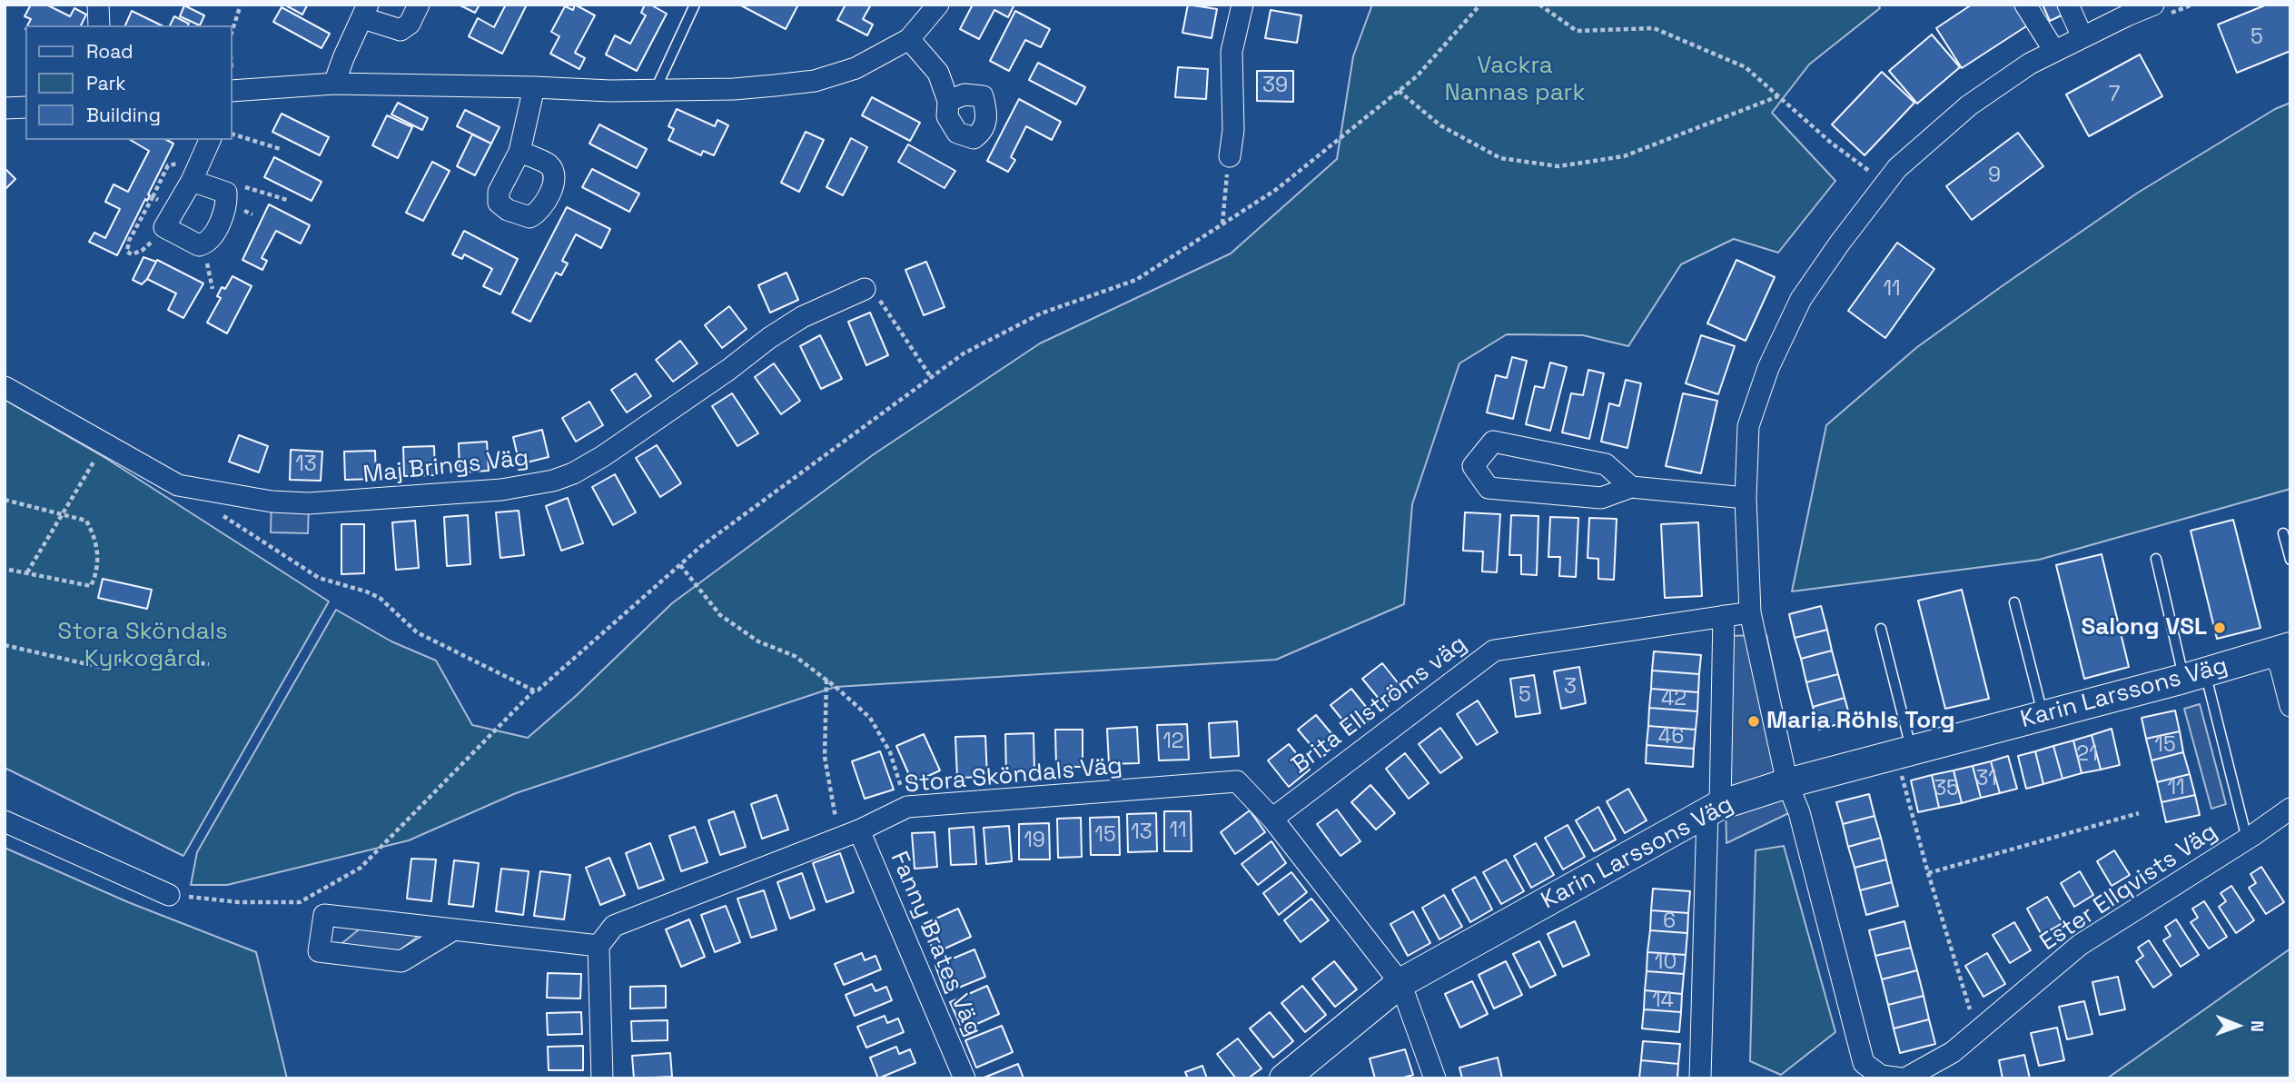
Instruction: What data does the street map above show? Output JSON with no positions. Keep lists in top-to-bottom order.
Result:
{
  "streets": {
    "street": [
      "Maj Brings Väg",
      "Karin Larssons Väg",
      "Brita Ellströms väg",
      "Stora Sköndals Väg",
      "Ester Ellqvists Väg",
      "Fanny Brates Väg"
    ]
  },
  "crossings": [
    ["Karin Larssons Väg", "Stora Sköndals Väg"],
    ["Karin Larssons Väg", "Ester Ellqvists Väg"],
    ["Brita Ellströms väg", "Stora Sköndals Väg"],
    ["Stora Sköndals Väg", "Fanny Brates Väg"]
  ],
  "parks": ["Vackra Nannas park", "Stora Sköndals Kyrkogård"],
  "places": ["Salong VSL", "Maria Röhls Torg"],
  "house_numbers": [
    "5",
    "39",
    "7",
    "9",
    "11",
    "13",
    "3",
    "5",
    "42",
    "46",
    "12",
    "15",
    "21",
    "31",
    "11",
    "35",
    "11",
    "13",
    "15",
    "19",
    "6",
    "10",
    "14"
  ],
  "legend": ["Road", "Park", "Building"],
  "north": "right"
}
